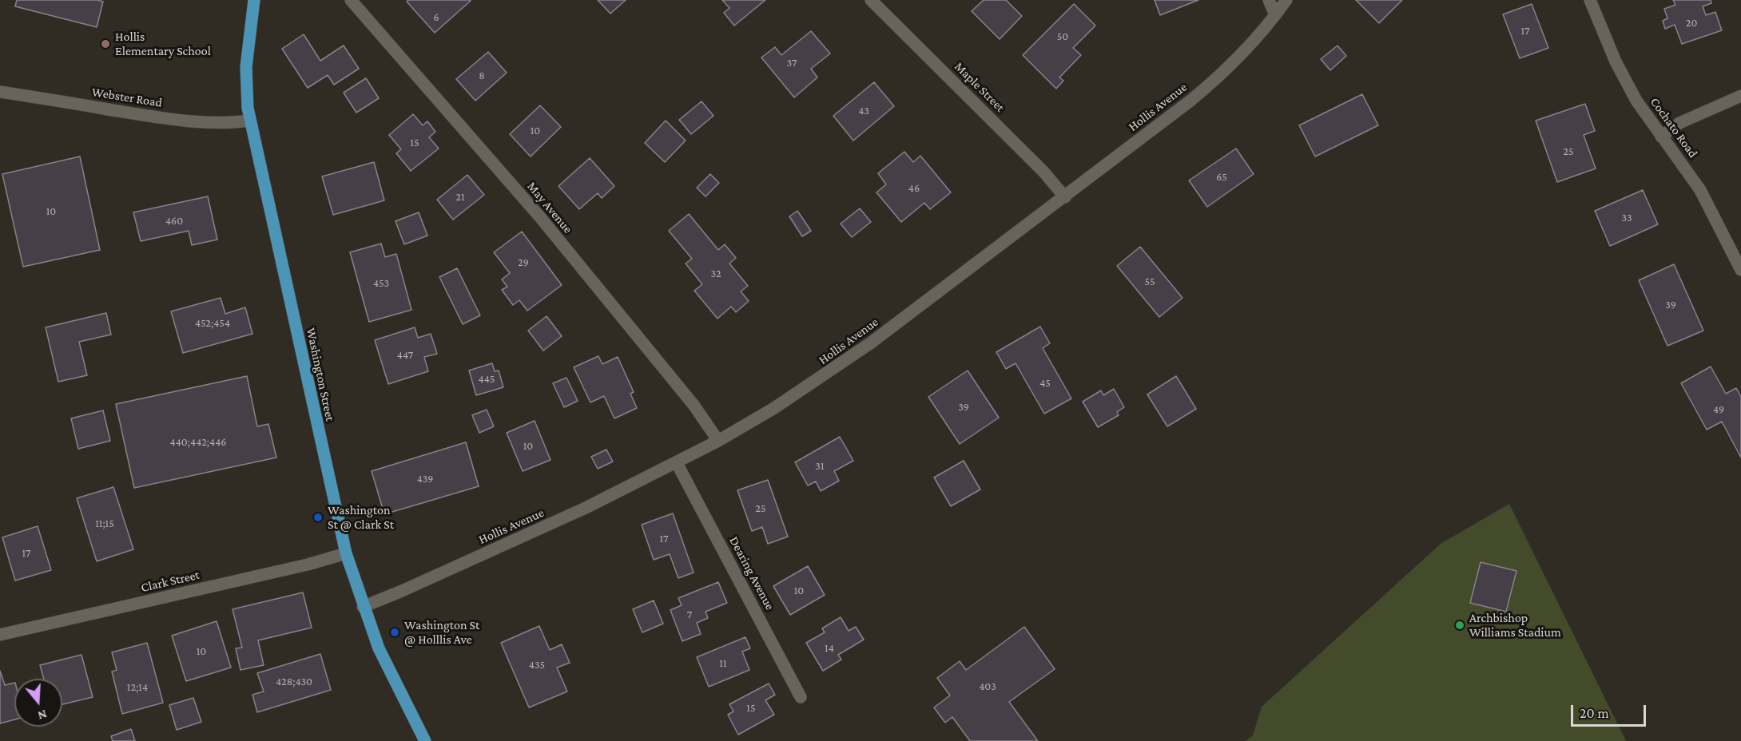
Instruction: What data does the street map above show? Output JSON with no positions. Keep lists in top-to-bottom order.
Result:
{
  "streets": {
    "main road": ["Washington Street"],
    "street": [
      "Maple Street",
      "Webster Road",
      "Hollis Avenue",
      "Cochato Road",
      "May Avenue",
      "Dearing Avenue",
      "Clark Street"
    ]
  },
  "crossings": [
    ["Maple Street", "Hollis Avenue"],
    ["Webster Road", "Washington Street"],
    ["Hollis Avenue", "May Avenue"],
    ["Hollis Avenue", "Washington Street"],
    ["Hollis Avenue", "Dearing Avenue"],
    ["Washington Street", "Clark Street"]
  ],
  "places": [
    "Hollis Elementary School",
    "Washington St @ Clark St",
    "Archbishop Williams Stadium",
    "Washington St @ Holllis Ave"
  ],
  "house_numbers": [
    "6",
    "20",
    "17",
    "50",
    "37",
    "8",
    "43",
    "10",
    "15",
    "25",
    "65",
    "46",
    "21",
    "10",
    "33",
    "460",
    "29",
    "32",
    "55",
    "453",
    "39",
    "452;454",
    "447",
    "445",
    "45",
    "39",
    "49",
    "440;442;446",
    "10",
    "31",
    "439",
    "25",
    "11;15",
    "17",
    "17",
    "10",
    "7",
    "14",
    "10",
    "11",
    "435",
    "428;430",
    "403",
    "12;14",
    "15"
  ],
  "scale_bar": "20 m",
  "north": "bottom"
}
